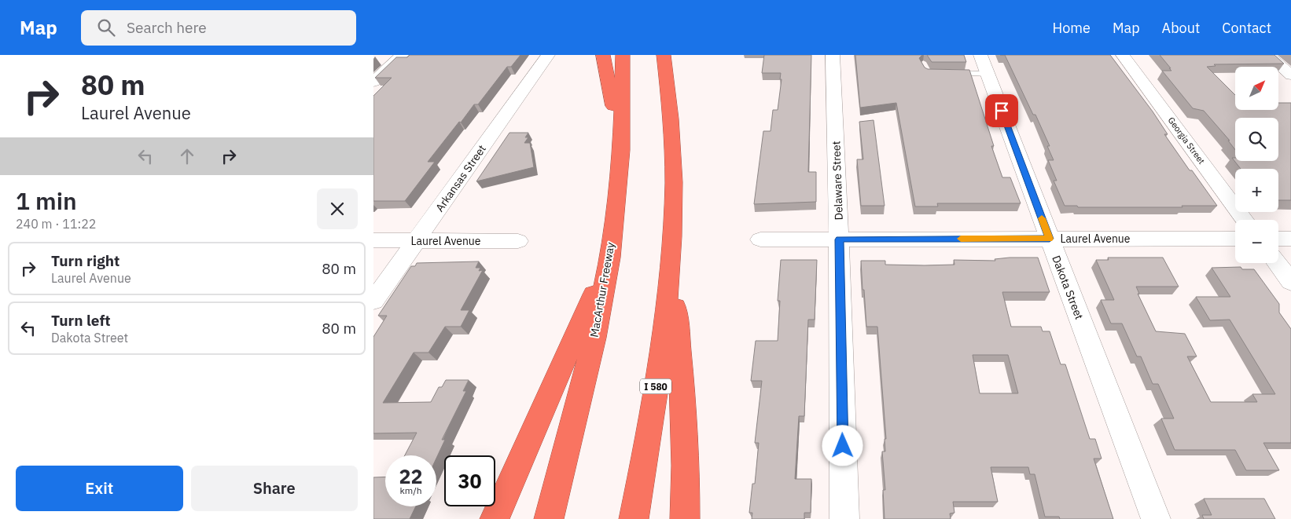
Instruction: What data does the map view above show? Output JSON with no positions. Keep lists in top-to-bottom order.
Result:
{
  "streets": {
    "highway": ["MacArthur Freeway", "I 580"],
    "street": [
      "Georgia Street",
      "Arkansas Street",
      "Delaware Street",
      "Laurel Avenue",
      "Dakota Street"
    ]
  },
  "crossings": [
    ["Arkansas Street", "Laurel Avenue"],
    ["Delaware Street", "Laurel Avenue"],
    ["Laurel Avenue", "Dakota Street"]
  ],
  "north": "top right",
  "page": {
    "header": "Map",
    "search": "Search here",
    "nav": [
      "Home",
      "Map",
      "About",
      "Contact"
    ],
    "turn": ["80 m", "Laurel Avenue"],
    "map_buttons": ["+", "−"],
    "heading": ["1 min", "240 m · 11:22"],
    "list": [
      {
        "name": "Turn right",
        "note": "Laurel Avenue",
        "value": "80 m"
      },
      {
        "name": "Turn left",
        "note": "Dakota Street",
        "value": "80 m"
      }
    ],
    "speed": "22 km/h",
    "limit": "30",
    "buttons": ["Exit", "Share"]
  }
}
